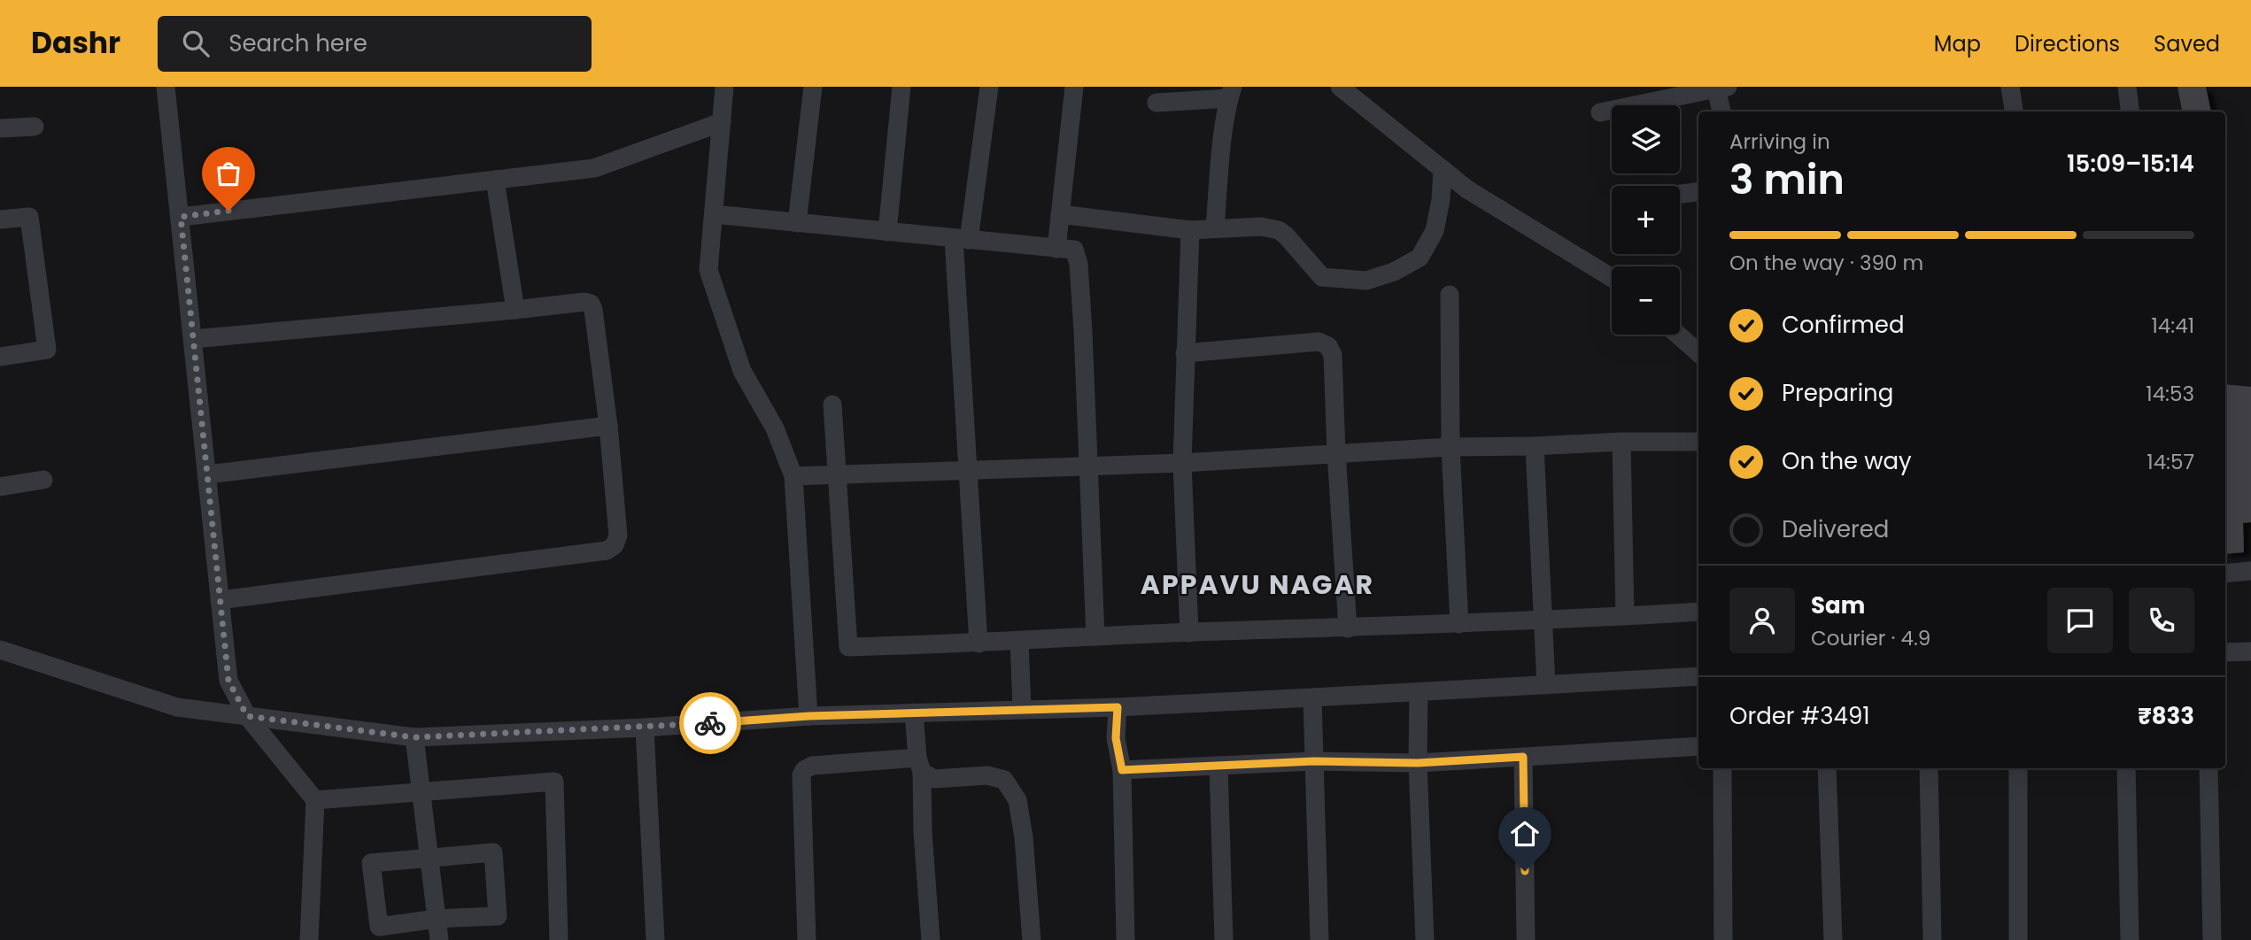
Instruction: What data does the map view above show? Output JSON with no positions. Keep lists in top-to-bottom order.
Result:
{
  "districts": ["APPAVU NAGAR"],
  "page": {
    "header": "Dashr",
    "search": "Search here",
    "nav": ["Map", "Directions", "Saved"],
    "map_buttons": ["+", "−"],
    "heading": ["3 min", "Arriving in", "15:09–15:14"],
    "panel": [
      "Sam",
      "Courier · 4.9",
      "Order #3491",
      "₹833"
    ],
    "bar": "On the way · 390 m",
    "list": [
      ["Confirmed", "14:41"],
      ["Preparing", "14:53"],
      ["On the way", "14:57"],
      "Delivered"
    ]
  }
}
